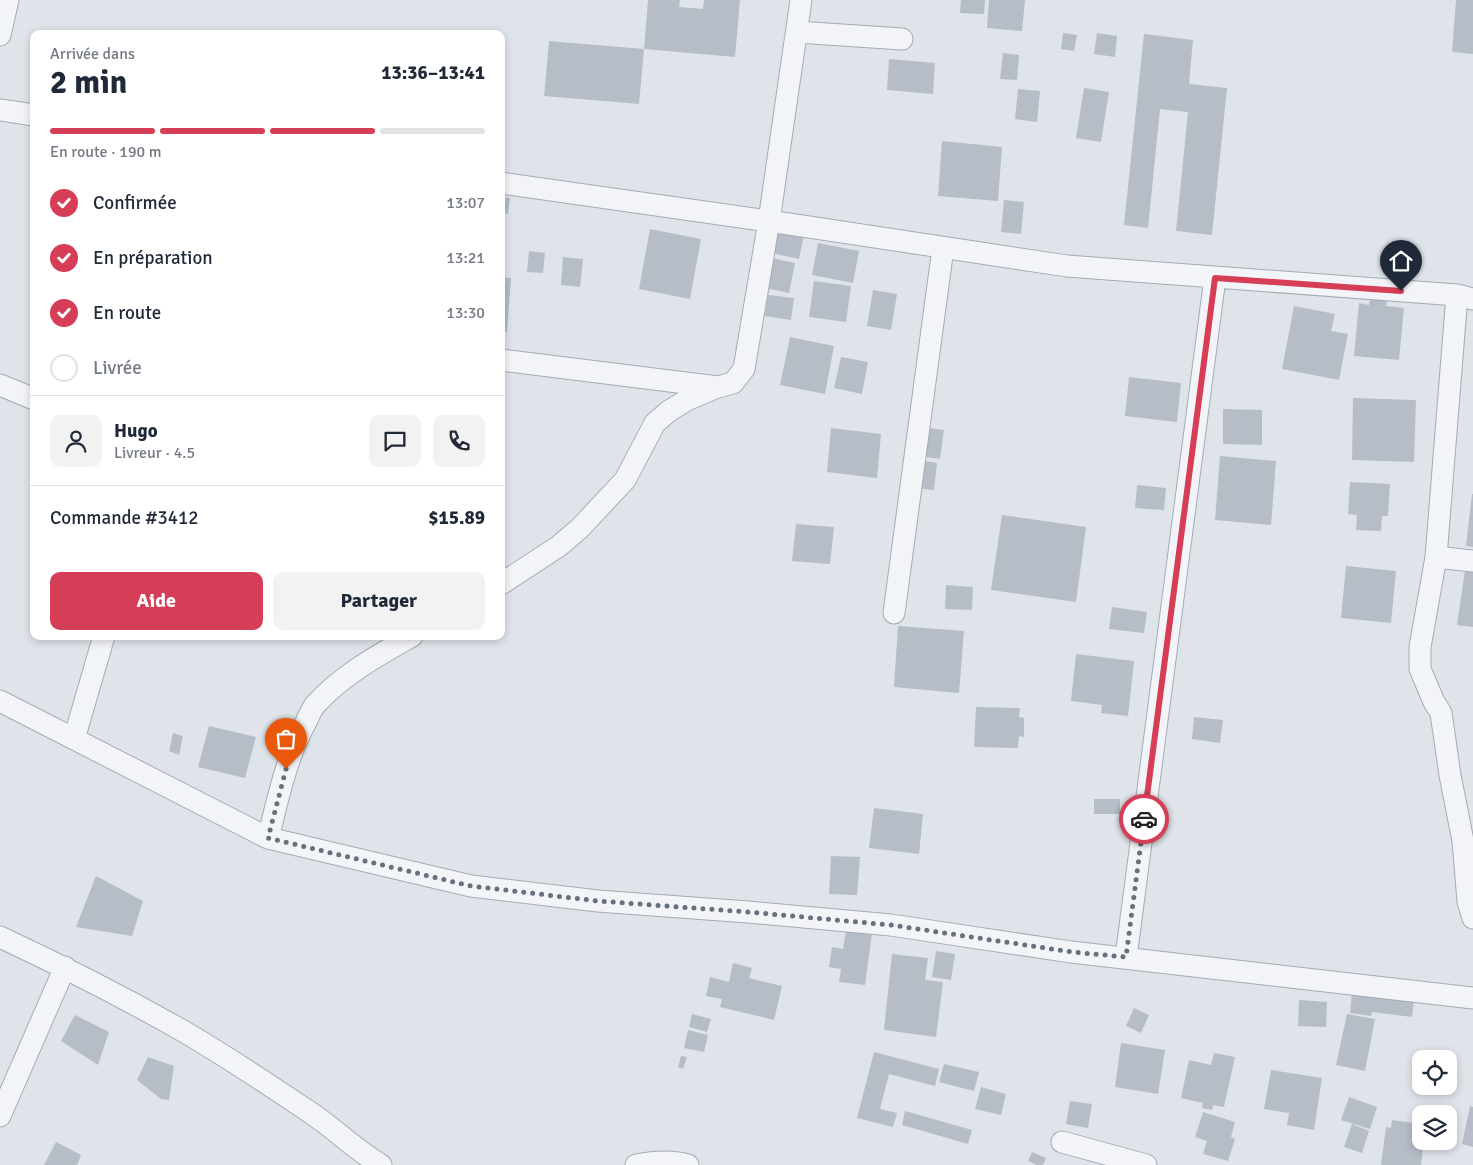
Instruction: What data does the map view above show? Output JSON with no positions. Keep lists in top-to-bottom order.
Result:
{
  "page": {
    "heading": ["2 min", "Arrivée dans", "13:36–13:41"],
    "panel": [
      "Hugo",
      "Livreur · 4.5",
      "Commande #3412",
      "$15.89"
    ],
    "bar": "En route · 190 m",
    "list": [
      ["Confirmée", "13:07"],
      ["En préparation", "13:21"],
      ["En route", "13:30"],
      "Livrée"
    ],
    "buttons": ["Aide", "Partager"]
  }
}
